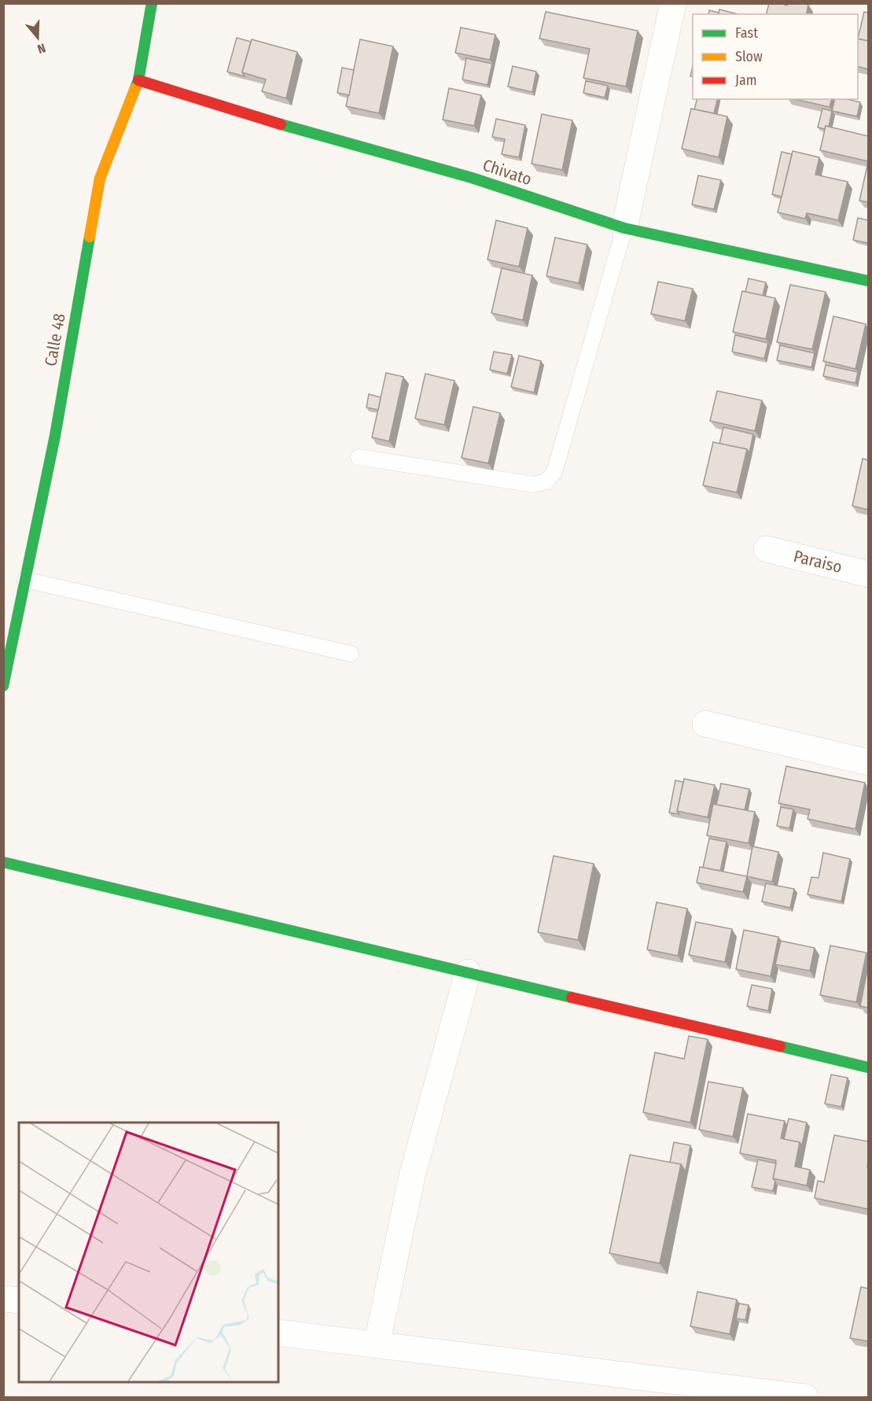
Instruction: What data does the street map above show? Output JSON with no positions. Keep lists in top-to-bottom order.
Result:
{
  "streets": {
    "street": ["Chivato", "Calle 48", "Paraiso"]
  },
  "crossings": [
    ["Chivato", "Calle 48"]
  ],
  "legend": ["Fast", "Slow", "Jam"],
  "north": "bottom"
}
